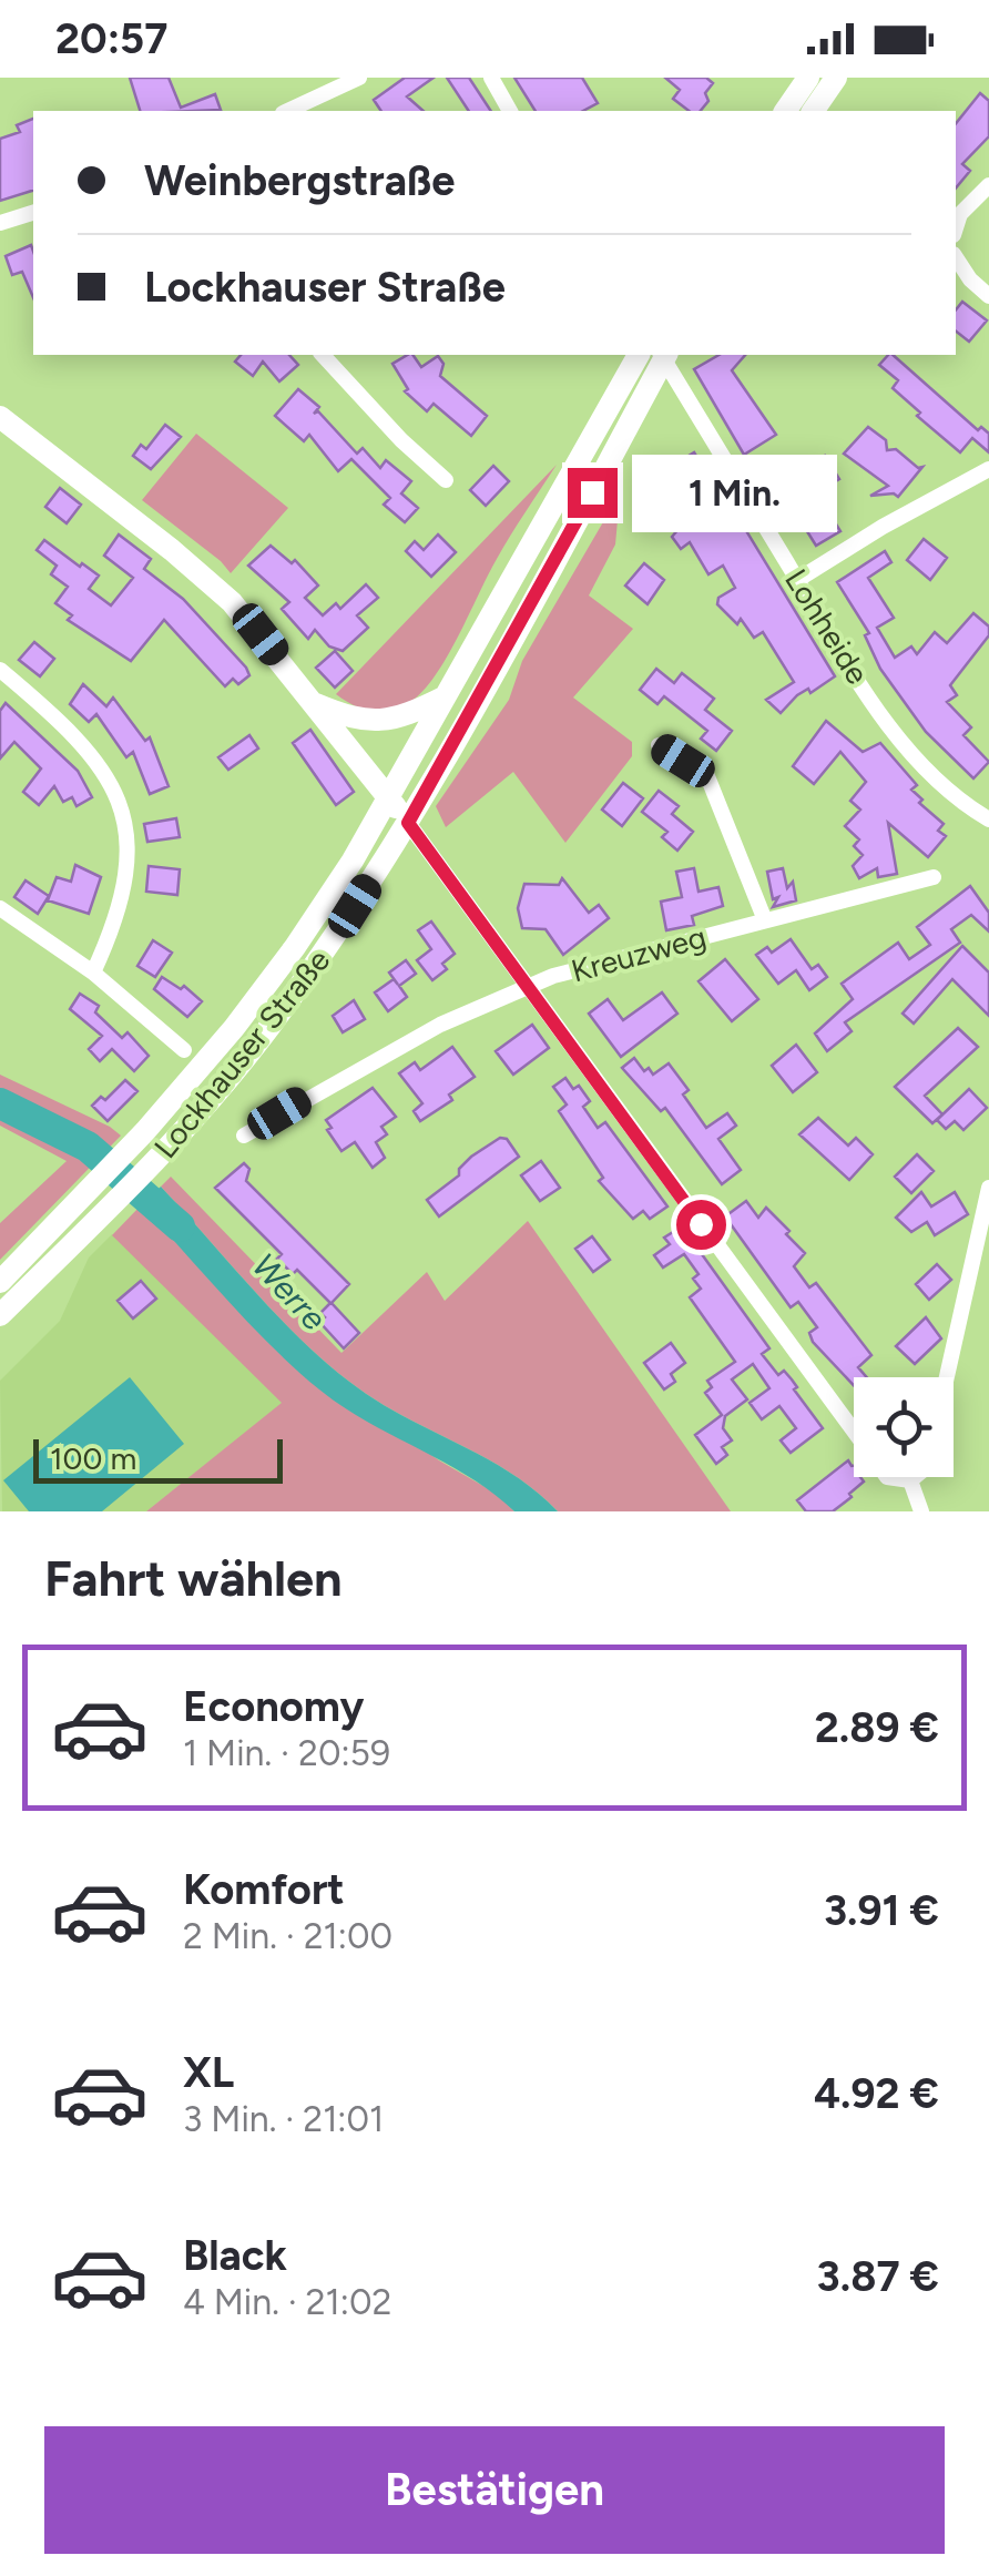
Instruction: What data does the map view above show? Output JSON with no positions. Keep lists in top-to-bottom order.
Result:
{
  "streets": {
    "main road": ["Lockhauser Straße"],
    "street": ["Lohheide", "Kreuzweg"]
  },
  "water": ["Werre"],
  "scale_bar": "100 m",
  "page": {
    "status": "20:57",
    "banner": ["Weinbergstraße", "Lockhauser Straße"],
    "bubble": "1 Min.",
    "scale": "100 m",
    "heading": "Fahrt wählen",
    "list": [
      {
        "name": "Economy",
        "note": "1 Min. · 20:59",
        "value": "2.89 €"
      },
      {
        "name": "Komfort",
        "note": "2 Min. · 21:00",
        "value": "3.91 €"
      },
      {
        "name": "XL",
        "note": "3 Min. · 21:01",
        "value": "4.92 €"
      },
      {
        "name": "Black",
        "note": "4 Min. · 21:02",
        "value": "3.87 €"
      }
    ],
    "buttons": "Bestätigen"
  }
}
